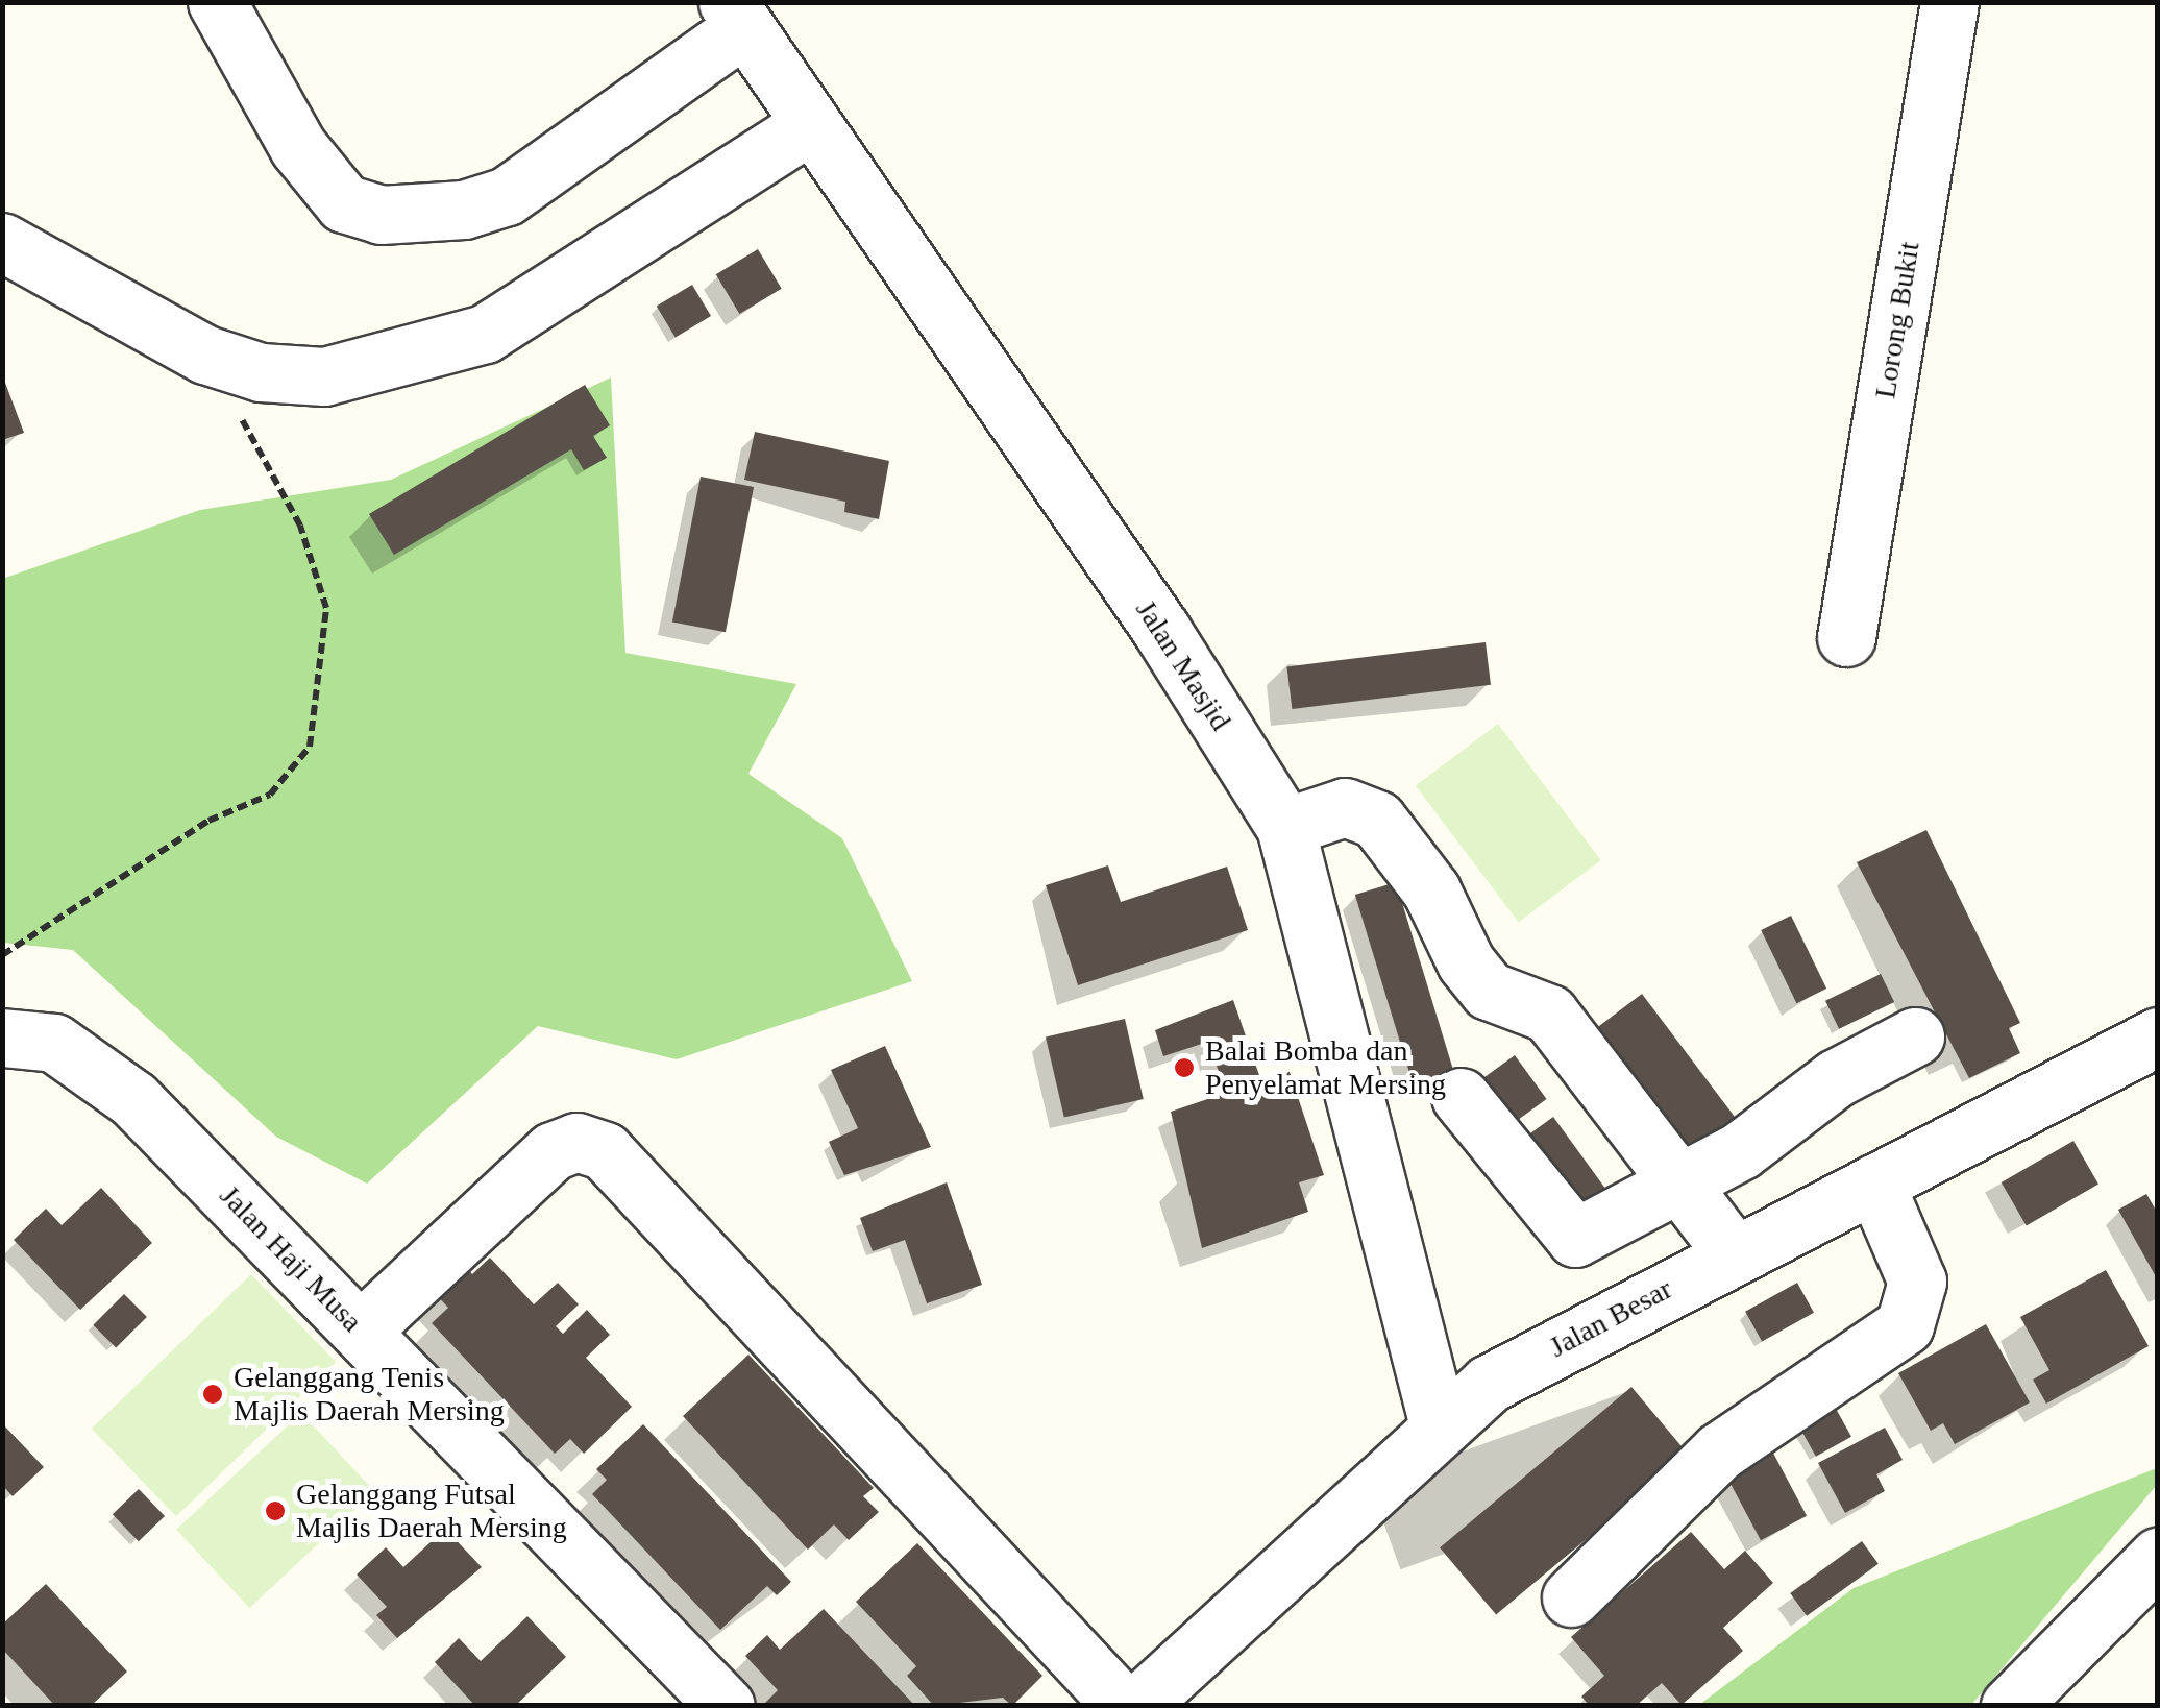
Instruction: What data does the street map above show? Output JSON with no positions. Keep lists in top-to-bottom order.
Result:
{
  "streets": {
    "street": [
      "Lorong Bukit",
      "Jalan Masjid",
      "Jalan Haji Musa",
      "Jalan Besar"
    ]
  },
  "crossings": [
    ["Jalan Masjid", "Jalan Besar"]
  ],
  "places": ["Balai Bomba dan Penyelamat Mersing", "Gelanggang Tenis Majlis Daerah Mersing", "Gelanggang Futsal Majlis Daerah Mersing"]
}
